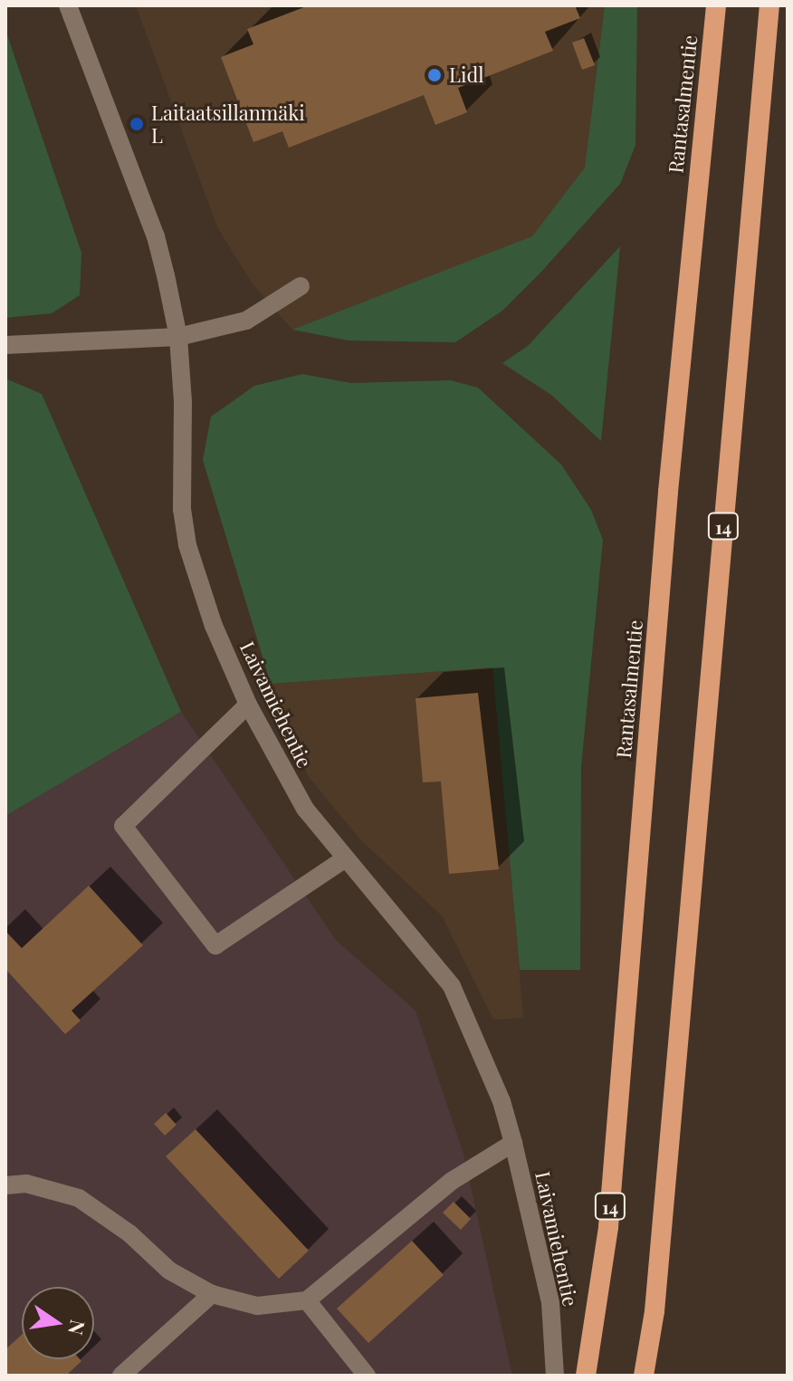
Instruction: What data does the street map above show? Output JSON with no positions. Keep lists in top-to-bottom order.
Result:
{
  "streets": {
    "highway": ["Rantasalmentie", "14"],
    "street": ["Laivamiehentie"]
  },
  "places": ["Lidl", "Laitaatsillanmäki L"],
  "north": "right"
}
